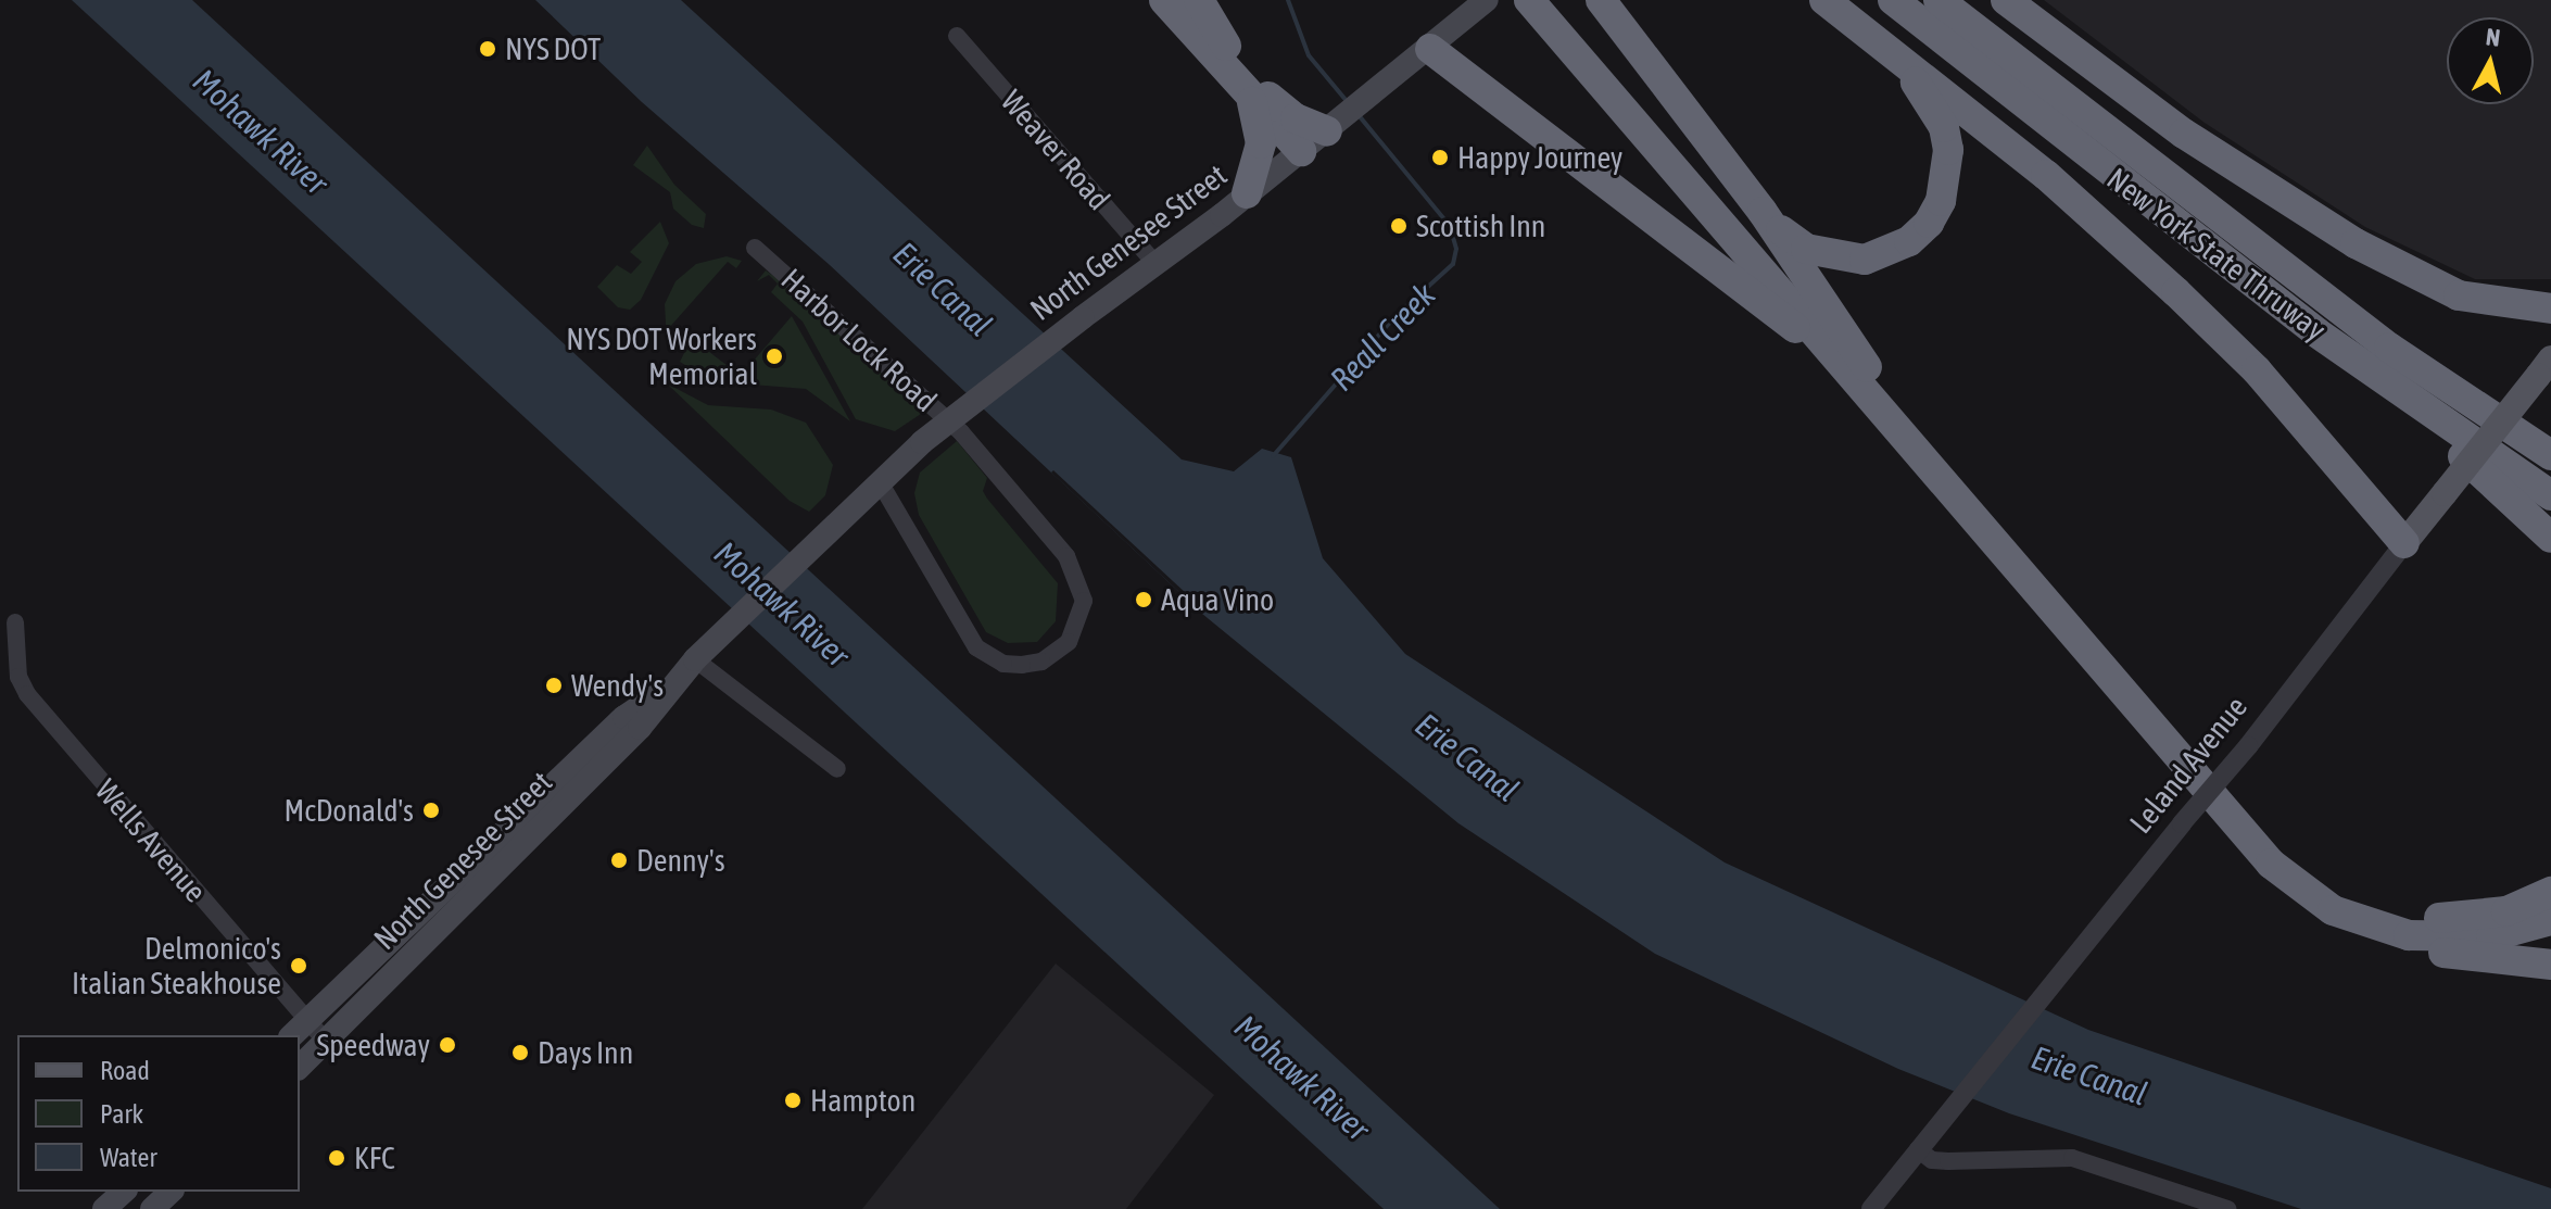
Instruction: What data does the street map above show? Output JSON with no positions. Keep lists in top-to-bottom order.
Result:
{
  "streets": {
    "highway": ["New York State Thruway"],
    "main road": ["North Genesee Street", "Leland Avenue"],
    "street": ["Weaver Road", "Harbor Lock Road", "Wells Avenue"]
  },
  "crossings": [
    ["Weaver Road", "North Genesee Street"],
    ["North Genesee Street", "Harbor Lock Road"],
    ["North Genesee Street", "Wells Avenue"]
  ],
  "water": ["Mohawk River", "Erie Canal", "Reall Creek"],
  "places": [
    "NYS DOT",
    "Happy Journey",
    "Scottish Inn",
    "NYS DOT Workers Memorial",
    "Aqua Vino",
    "Wendy's",
    "McDonald's",
    "Denny's",
    "Delmonico's Italian Steakhouse",
    "Speedway",
    "Days Inn",
    "Hampton",
    "KFC"
  ],
  "legend": ["Road", "Park", "Water"],
  "north": "top"
}
